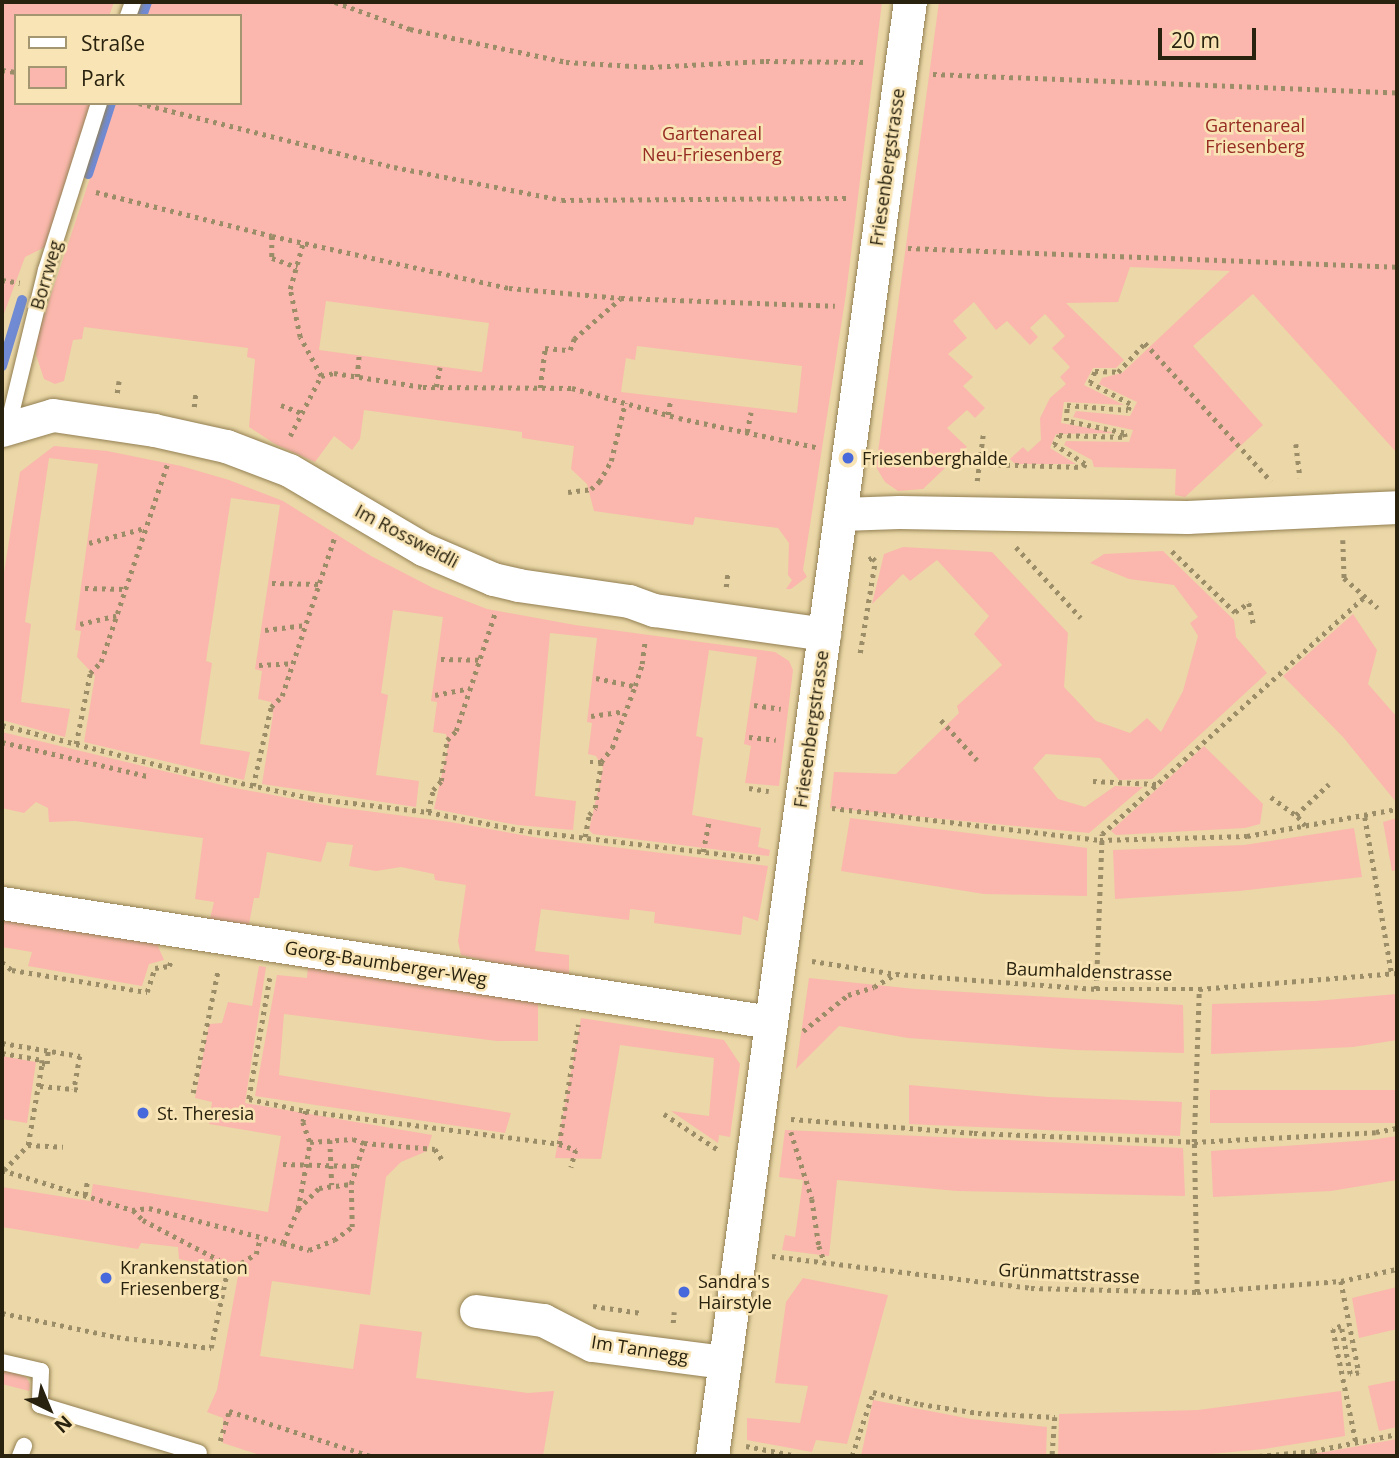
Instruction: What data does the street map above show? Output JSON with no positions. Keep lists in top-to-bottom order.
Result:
{
  "streets": {
    "street": [
      "Friesenbergstrasse",
      "Im Rossweidli",
      "Georg-Baumberger-Weg",
      "Im Tannegg"
    ],
    "lane": ["Borrweg"],
    "path": ["Baumhaldenstrasse", "Grünmattstrasse"]
  },
  "crossings": [
    ["Friesenbergstrasse", "Im Rossweidli"],
    ["Friesenbergstrasse", "Georg-Baumberger-Weg"],
    ["Friesenbergstrasse", "Baumhaldenstrasse"],
    ["Friesenbergstrasse", "Grünmattstrasse"],
    ["Friesenbergstrasse", "Im Tannegg"],
    ["Borrweg", "Im Rossweidli"]
  ],
  "parks": ["Gartenareal Friesenberg", "Gartenareal Neu-Friesenberg"],
  "places": [
    "Friesenberghalde",
    "St. Theresia",
    "Krankenstation Friesenberg",
    "Sandra's Hairstyle"
  ],
  "legend": ["Straße", "Park"],
  "scale_bar": "20 m",
  "north": "bottom right"
}
